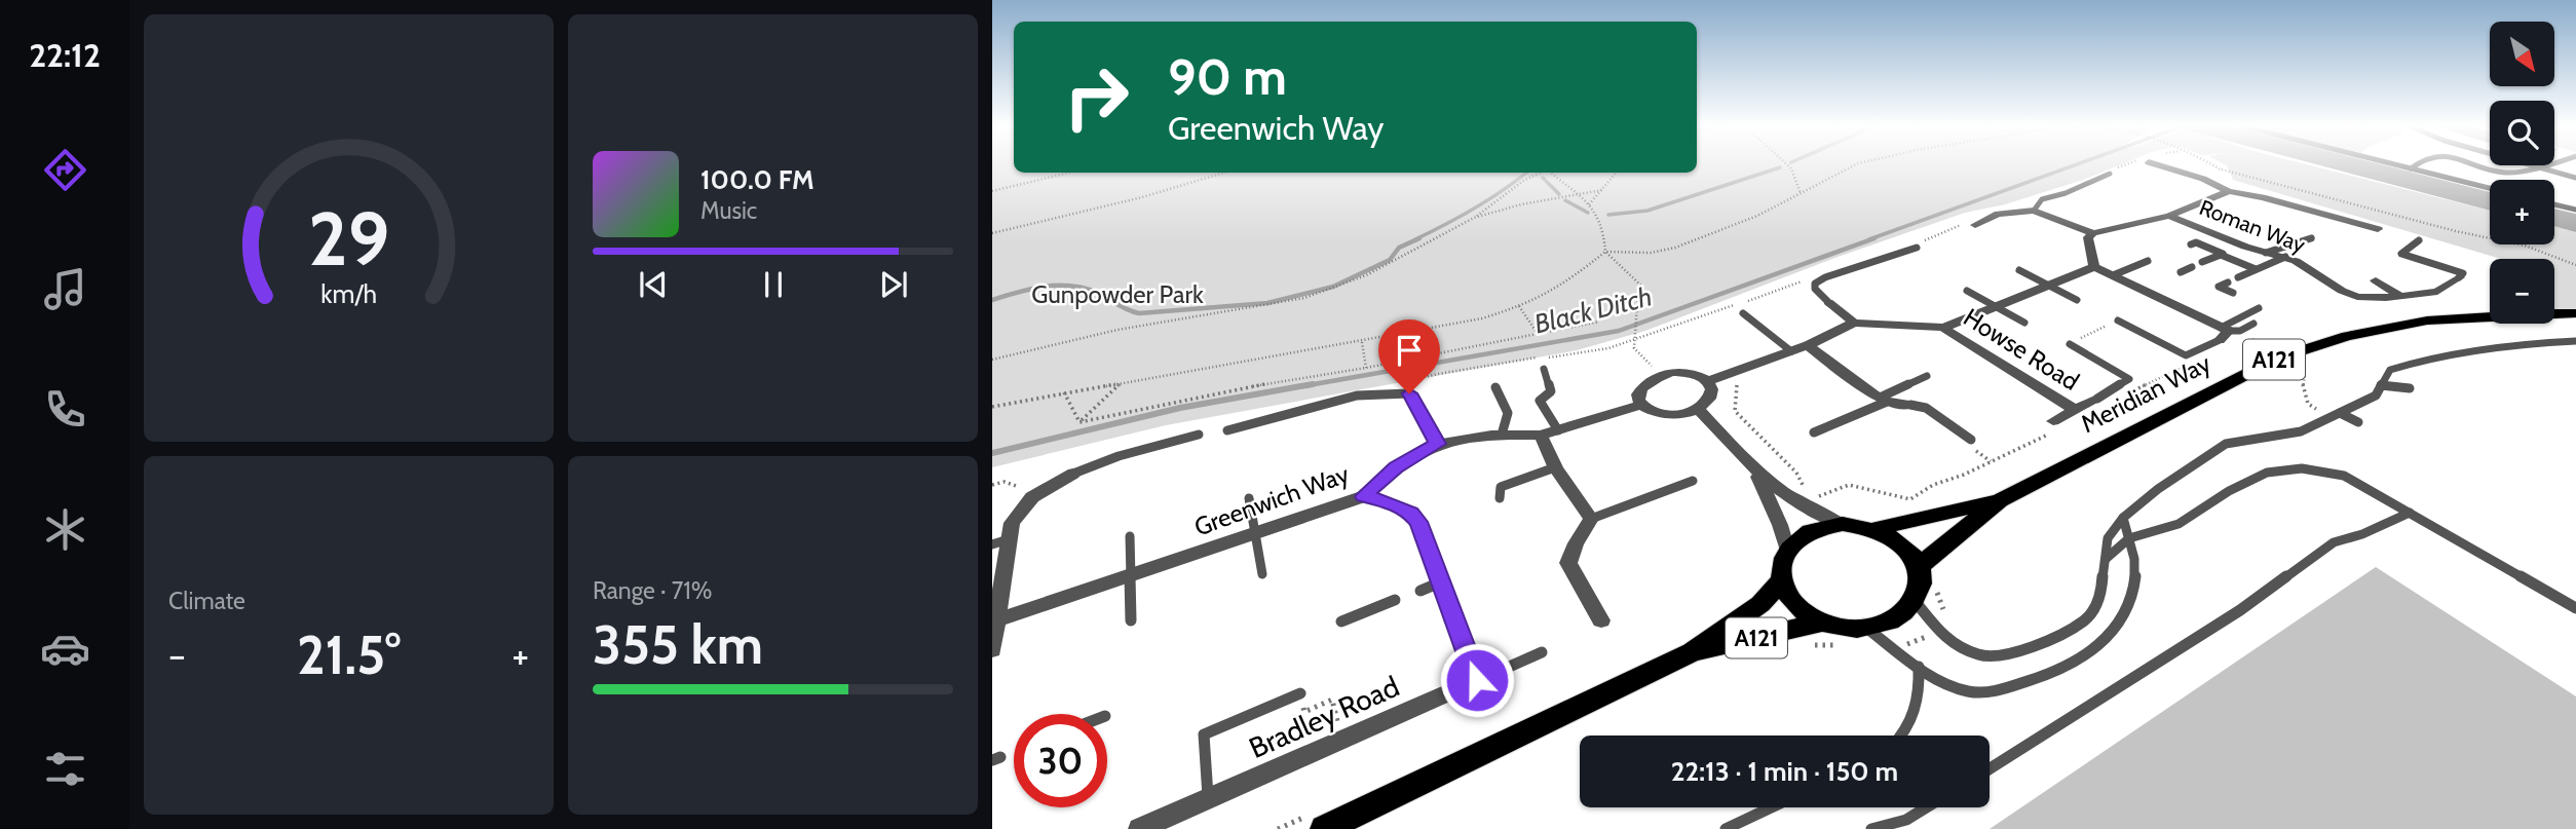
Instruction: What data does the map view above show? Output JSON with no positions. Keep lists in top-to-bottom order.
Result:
{
  "streets": {
    "main road": ["A121", "Meridian Way"],
    "street": [
      "Roman Way",
      "Howse Road",
      "Greenwich Way",
      "Bradley Road"
    ]
  },
  "crossings": [
    ["A121", "Meridian Way"]
  ],
  "water": ["Black Ditch"],
  "parks": ["Gunpowder Park"],
  "north": "bottom right",
  "page": {
    "tabs": "22:12",
    "map_buttons": ["+", "−"],
    "turn": ["90 m", "Greenwich Way"],
    "song": ["100.0 FM", "Music"],
    "tile": [
      "Climate",
      ["Range · 71%", "355 km"]
    ],
    "heat": ["−", "21.5°", "+"],
    "limit": "30",
    "trip": "22:13 · 1 min · 150 m",
    "gauge": ["29", "km/h"]
  }
}
